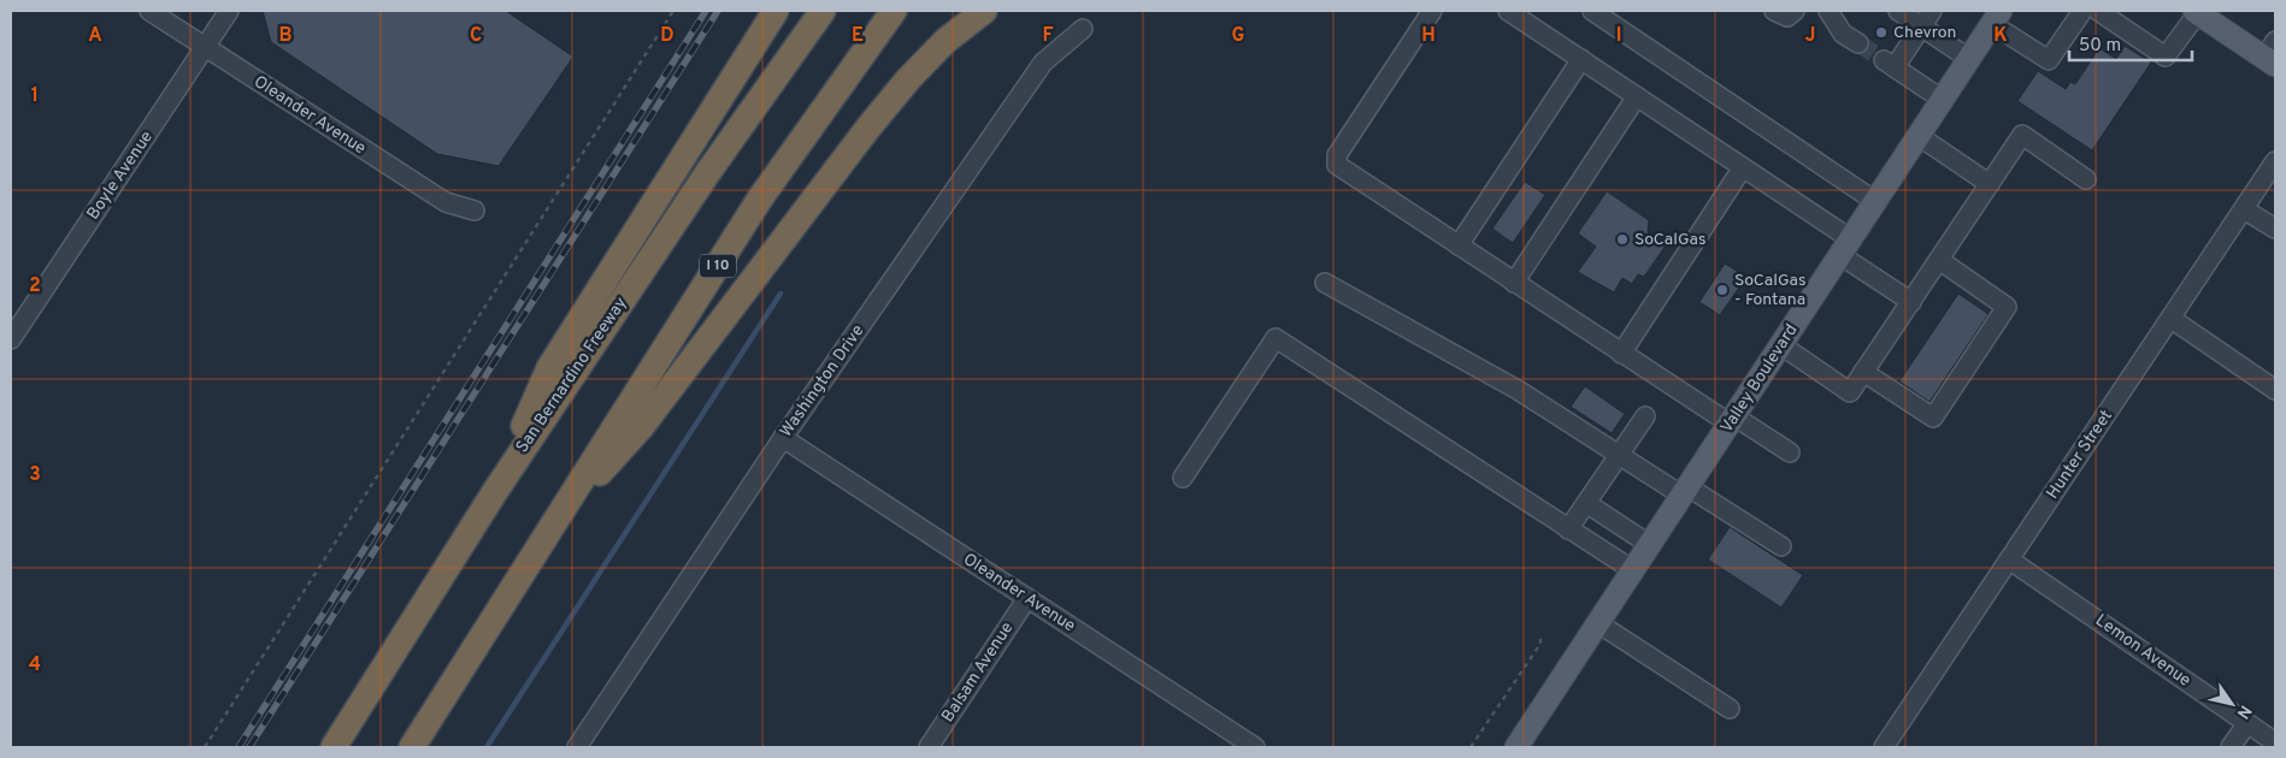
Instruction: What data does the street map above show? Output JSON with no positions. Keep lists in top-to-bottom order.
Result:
{
  "streets": {
    "highway": ["I 10", "San Bernardino Freeway"],
    "main road": ["Valley Boulevard"],
    "street": [
      "Oleander Avenue",
      "Boyle Avenue",
      "Washington Drive",
      "Hunter Street",
      "Lemon Avenue",
      "Balsam Avenue"
    ]
  },
  "crossings": [
    ["Oleander Avenue", "Boyle Avenue"],
    ["Oleander Avenue", "Washington Drive"],
    ["Oleander Avenue", "Balsam Avenue"],
    ["Hunter Street", "Lemon Avenue"]
  ],
  "places": ["Chevron", "SoCalGas", "SoCalGas - Fontana"],
  "scale_bar": "50 m",
  "north": "bottom right",
  "grid": {
    "columns": [
      "A",
      "B",
      "C",
      "D",
      "E",
      "F",
      "G",
      "H",
      "I",
      "J",
      "K"
    ],
    "rows": [
      "1",
      "2",
      "3",
      "4"
    ]
  }
}
